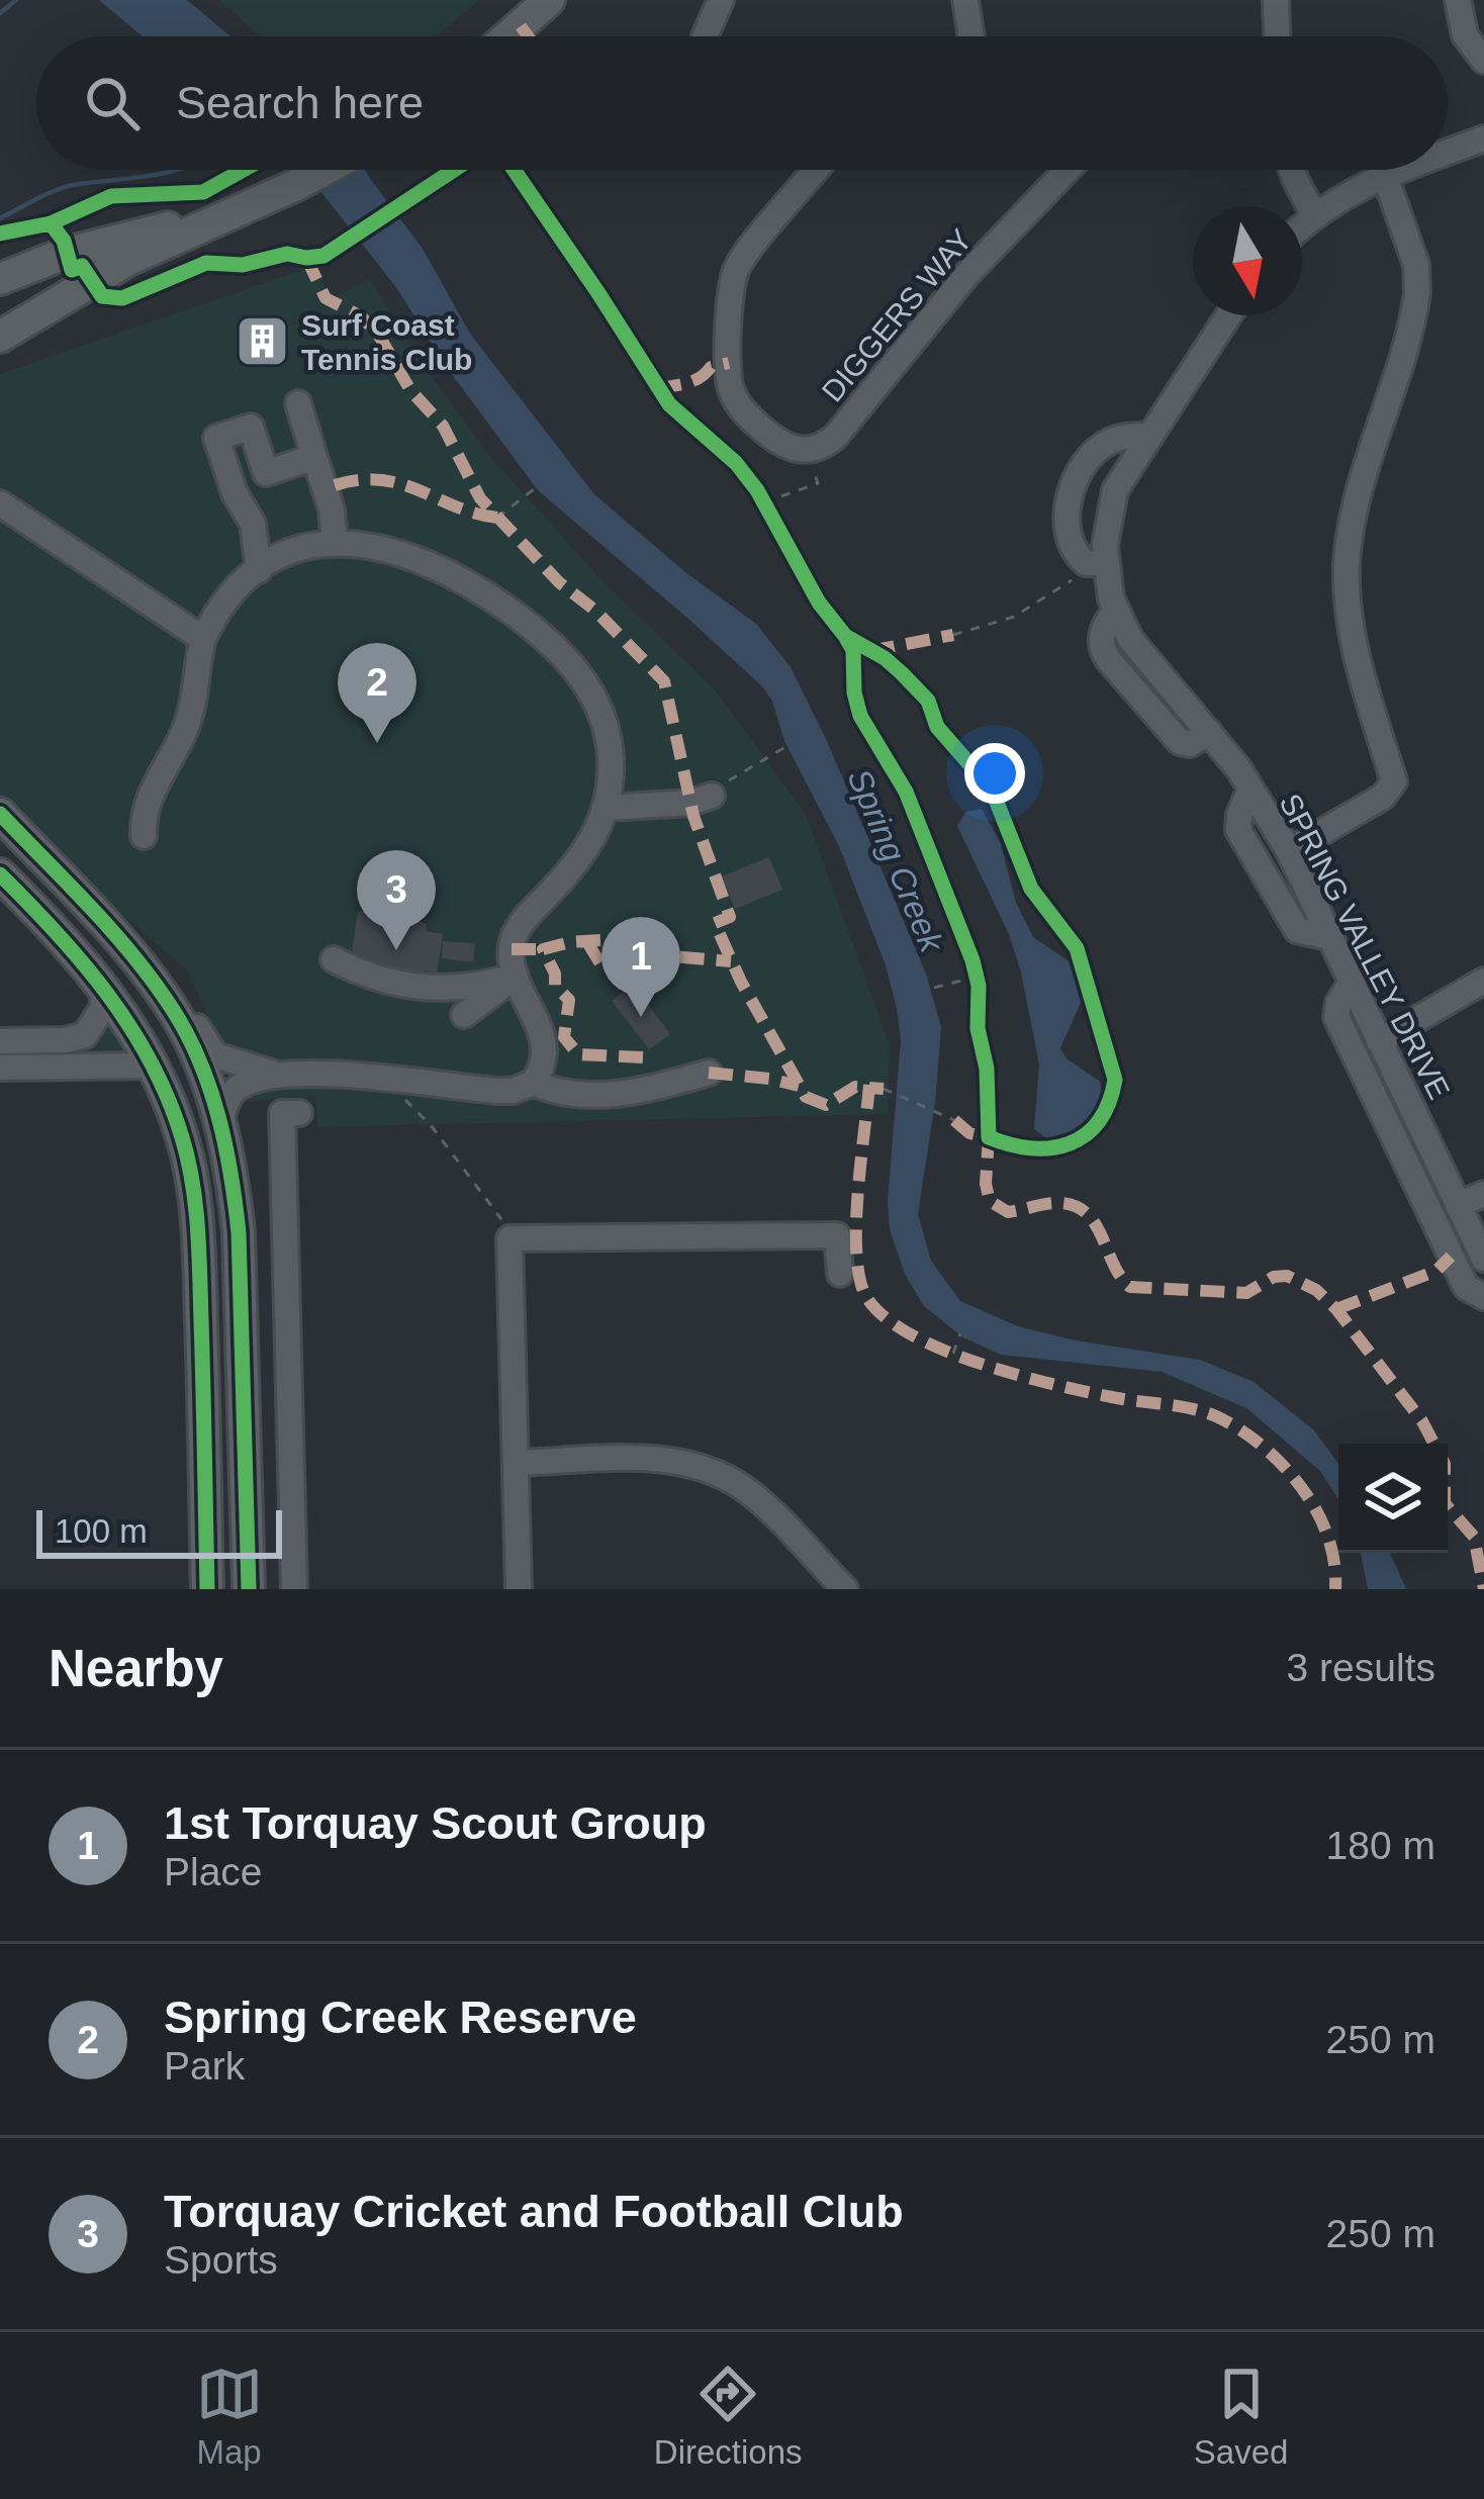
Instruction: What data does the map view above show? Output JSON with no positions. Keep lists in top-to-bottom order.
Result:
{
  "streets": {
    "street": ["DIGGERS WAY", "SPRING VALLEY DRIVE"]
  },
  "water": ["Spring Creek"],
  "places": {
    "building": ["Surf Coast Tennis Club"]
  },
  "scale_bar": "100 m",
  "north": "bottom",
  "page": {
    "search": "Search here",
    "pins": ["2", "3", "1"],
    "scale": "100 m",
    "heading": ["Nearby", "3 results"],
    "list": [
      {
        "mark": "1",
        "name": "1st Torquay Scout Group",
        "note": "Place",
        "value": "180 m"
      },
      {
        "mark": "2",
        "name": "Spring Creek Reserve",
        "note": "Park",
        "value": "250 m"
      },
      {
        "mark": "3",
        "name": "Torquay Cricket and Football Club",
        "note": "Sports",
        "value": "250 m"
      }
    ],
    "nav": ["Map", "Directions", "Saved"]
  }
}
